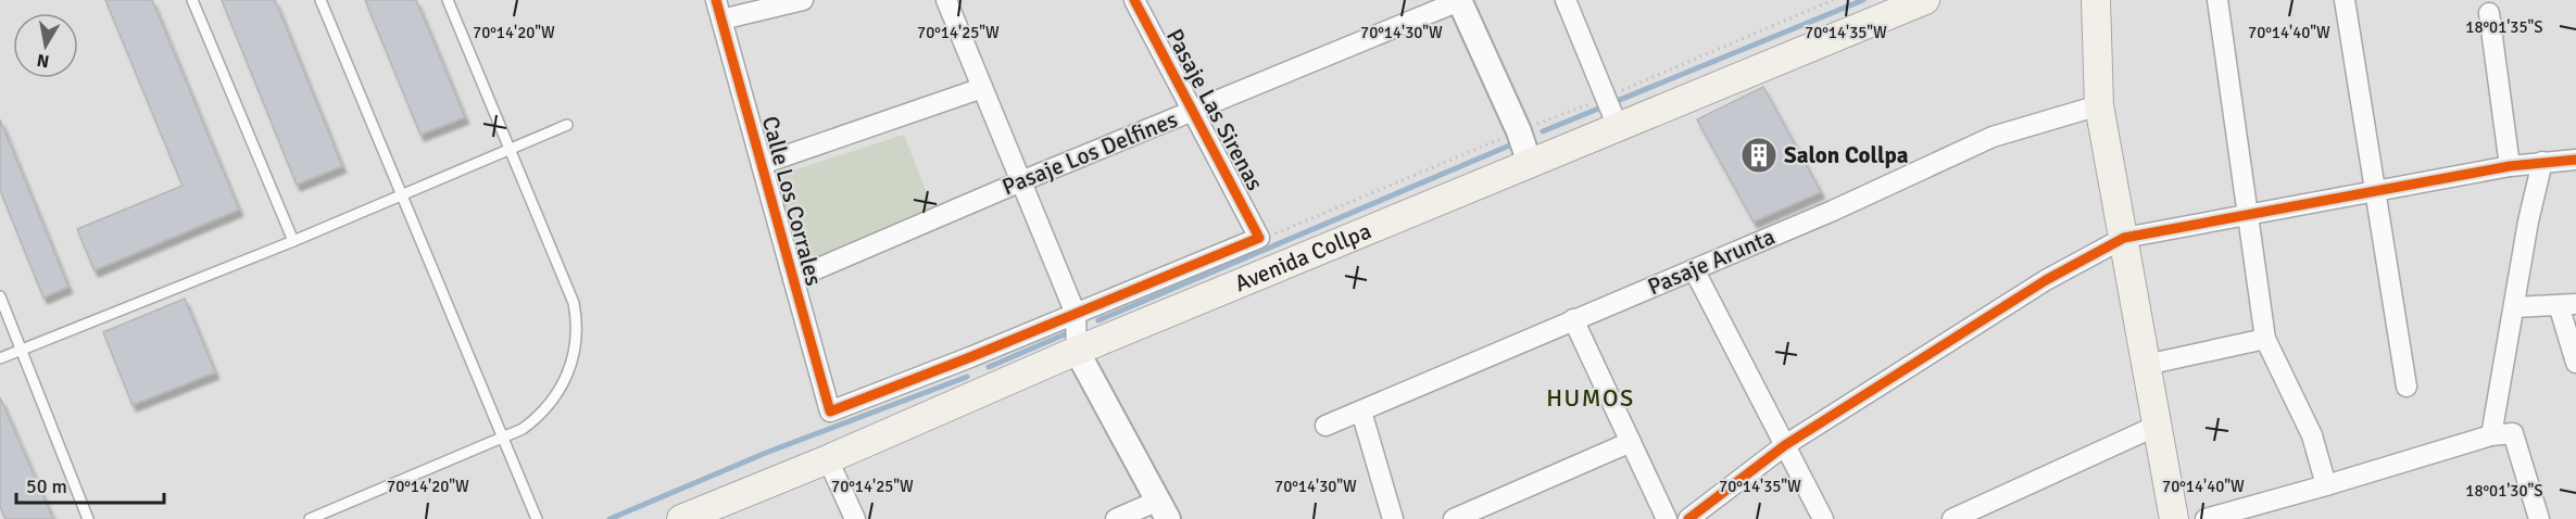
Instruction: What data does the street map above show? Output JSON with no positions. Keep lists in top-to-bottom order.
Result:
{
  "streets": {
    "main road": ["Avenida Collpa"],
    "street": [
      "Pasaje Las Sirenas",
      "Pasaje Los Delfines",
      "Calle Los Corrales",
      "Pasaje Arunta"
    ]
  },
  "crossings": [
    ["Pasaje Las Sirenas", "Pasaje Los Delfines"],
    ["Pasaje Los Delfines", "Calle Los Corrales"]
  ],
  "districts": ["HUMOS"],
  "places": {
    "building": ["Salon Collpa"]
  },
  "scale_bar": "50 m",
  "north": "bottom",
  "coordinates": [
    "18°01'35\"S",
    "70°14'20\"W",
    "70°14'25\"W",
    "70°14'30\"W",
    "70°14'35\"W",
    "70°14'40\"W",
    "18°01'30\"S"
  ]
}
